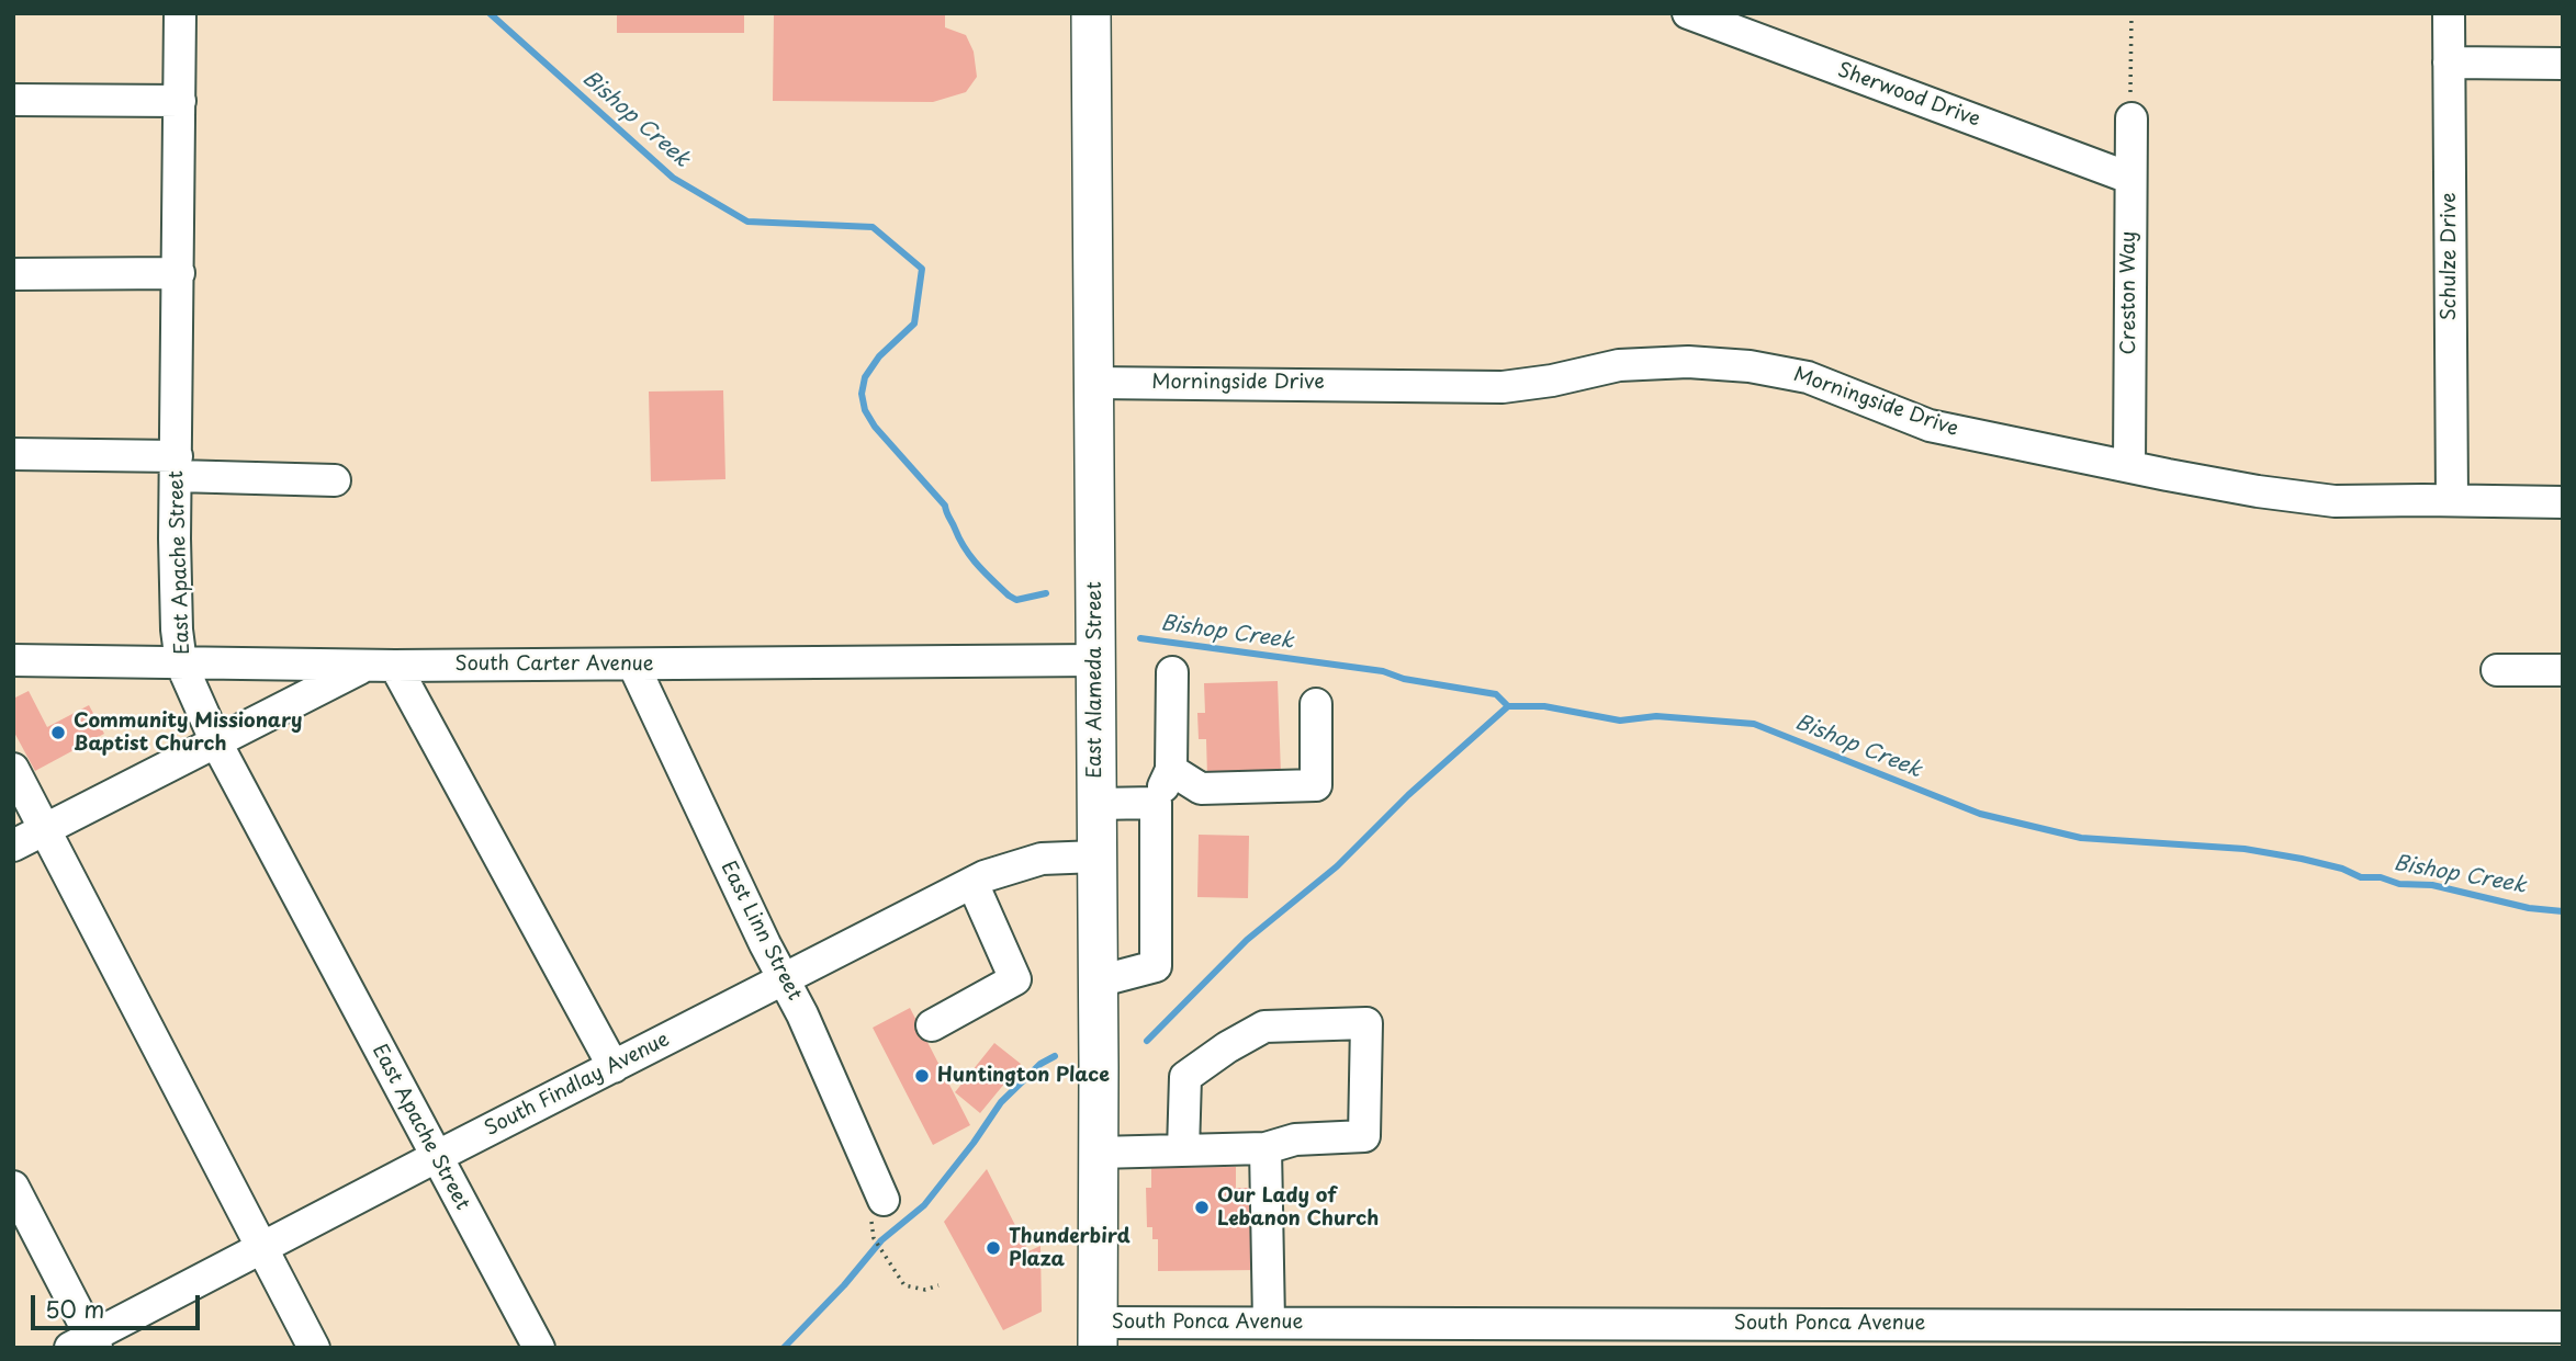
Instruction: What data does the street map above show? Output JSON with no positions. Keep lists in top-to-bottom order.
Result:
{
  "streets": {
    "main road": ["East Alameda Street"],
    "street": [
      "Sherwood Drive",
      "Schulze Drive",
      "Creston Way",
      "Morningside Drive",
      "East Apache Street",
      "South Carter Avenue",
      "East Linn Street",
      "South Findlay Avenue",
      "South Ponca Avenue"
    ]
  },
  "crossings": [
    ["Sherwood Drive", "Creston Way"],
    ["Schulze Drive", "Morningside Drive"],
    ["Creston Way", "Morningside Drive"],
    ["Morningside Drive", "East Alameda Street"],
    ["East Apache Street", "South Carter Avenue"],
    ["East Apache Street", "South Findlay Avenue"],
    ["South Carter Avenue", "East Alameda Street"],
    ["South Carter Avenue", "East Linn Street"],
    ["East Alameda Street", "South Findlay Avenue"],
    ["East Alameda Street", "South Ponca Avenue"],
    ["East Linn Street", "South Findlay Avenue"]
  ],
  "water": ["Bishop Creek"],
  "places": [
    "Community Missionary Baptist Church",
    "Huntington Place",
    "Our Lady of Lebanon Church",
    "Thunderbird Plaza"
  ],
  "scale_bar": "50 m"
}
